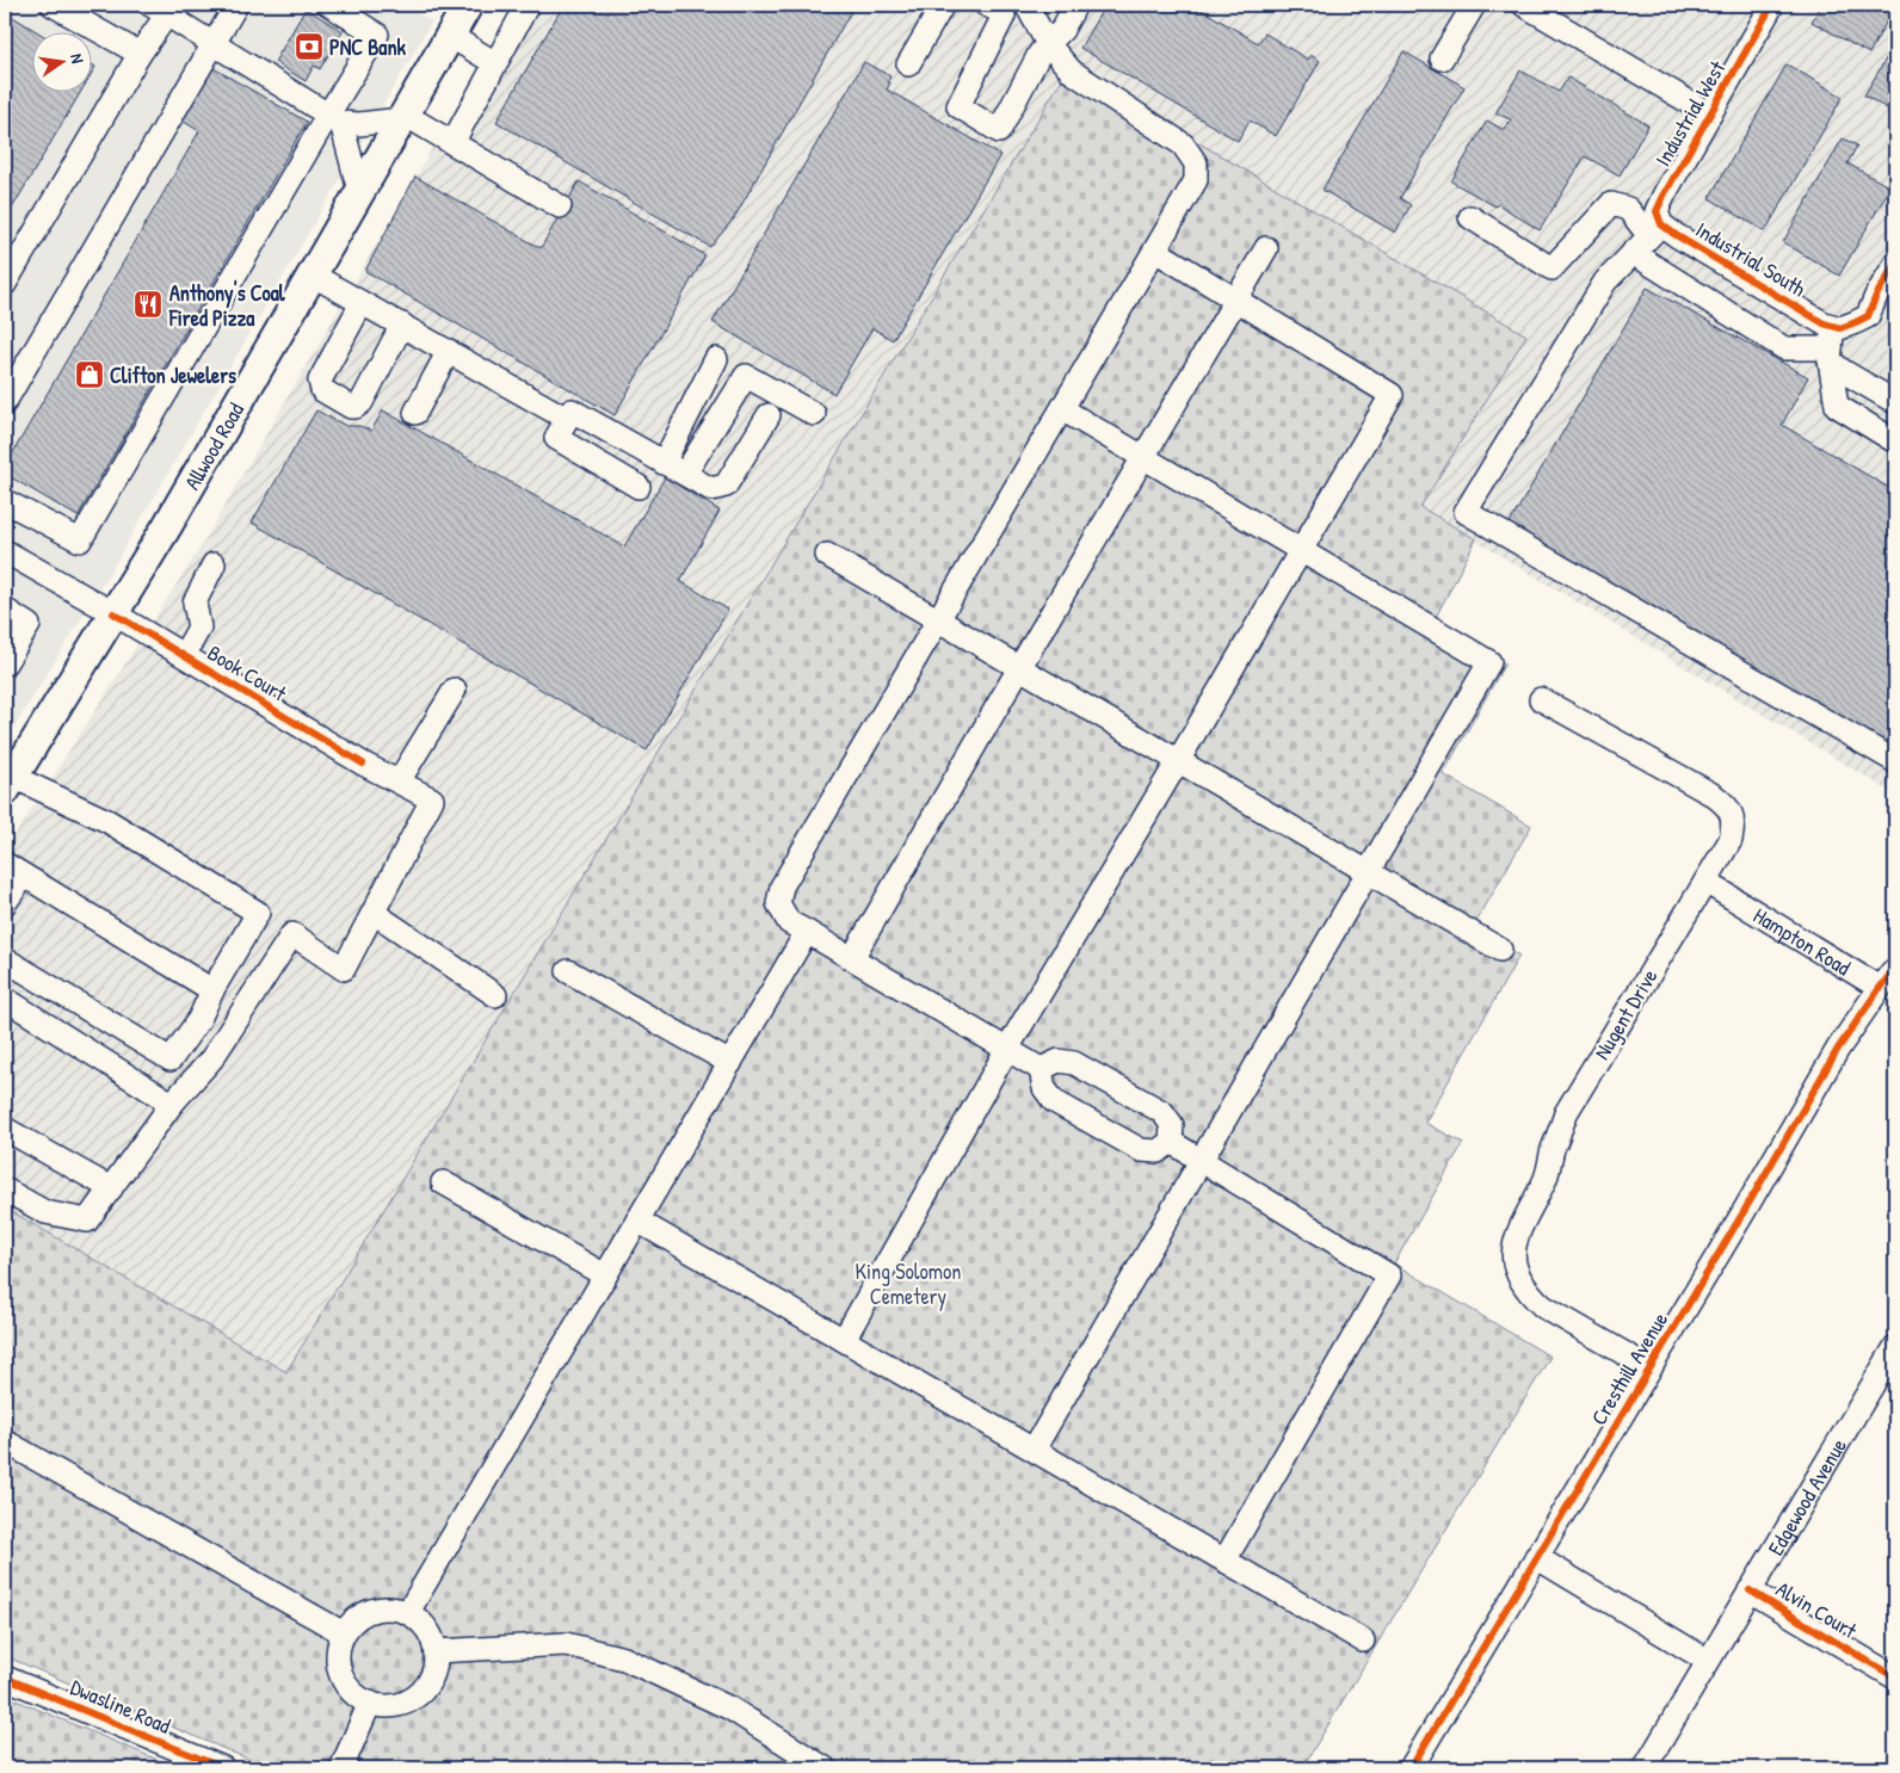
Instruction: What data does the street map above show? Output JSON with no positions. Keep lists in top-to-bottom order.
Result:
{
  "streets": {
    "main road": ["Allwood Road"],
    "street": [
      "Industrial West",
      "Industrial South",
      "Book Court",
      "Hampton Road",
      "Nugent Drive",
      "Cresthill Avenue",
      "Edgewood Avenue",
      "Alvin Court",
      "Dwasline Road"
    ]
  },
  "crossings": [
    ["Industrial West", "Industrial South"],
    ["Allwood Road", "Book Court"],
    ["Hampton Road", "Nugent Drive"],
    ["Hampton Road", "Cresthill Avenue"],
    ["Nugent Drive", "Cresthill Avenue"],
    ["Edgewood Avenue", "Alvin Court"]
  ],
  "parks": ["King Solomon Cemetery"],
  "places": {
    "bank": ["PNC Bank"],
    "restaurant": ["Anthony's Coal Fired Pizza"],
    "shop": ["Clifton Jewelers"]
  },
  "north": "right"
}
